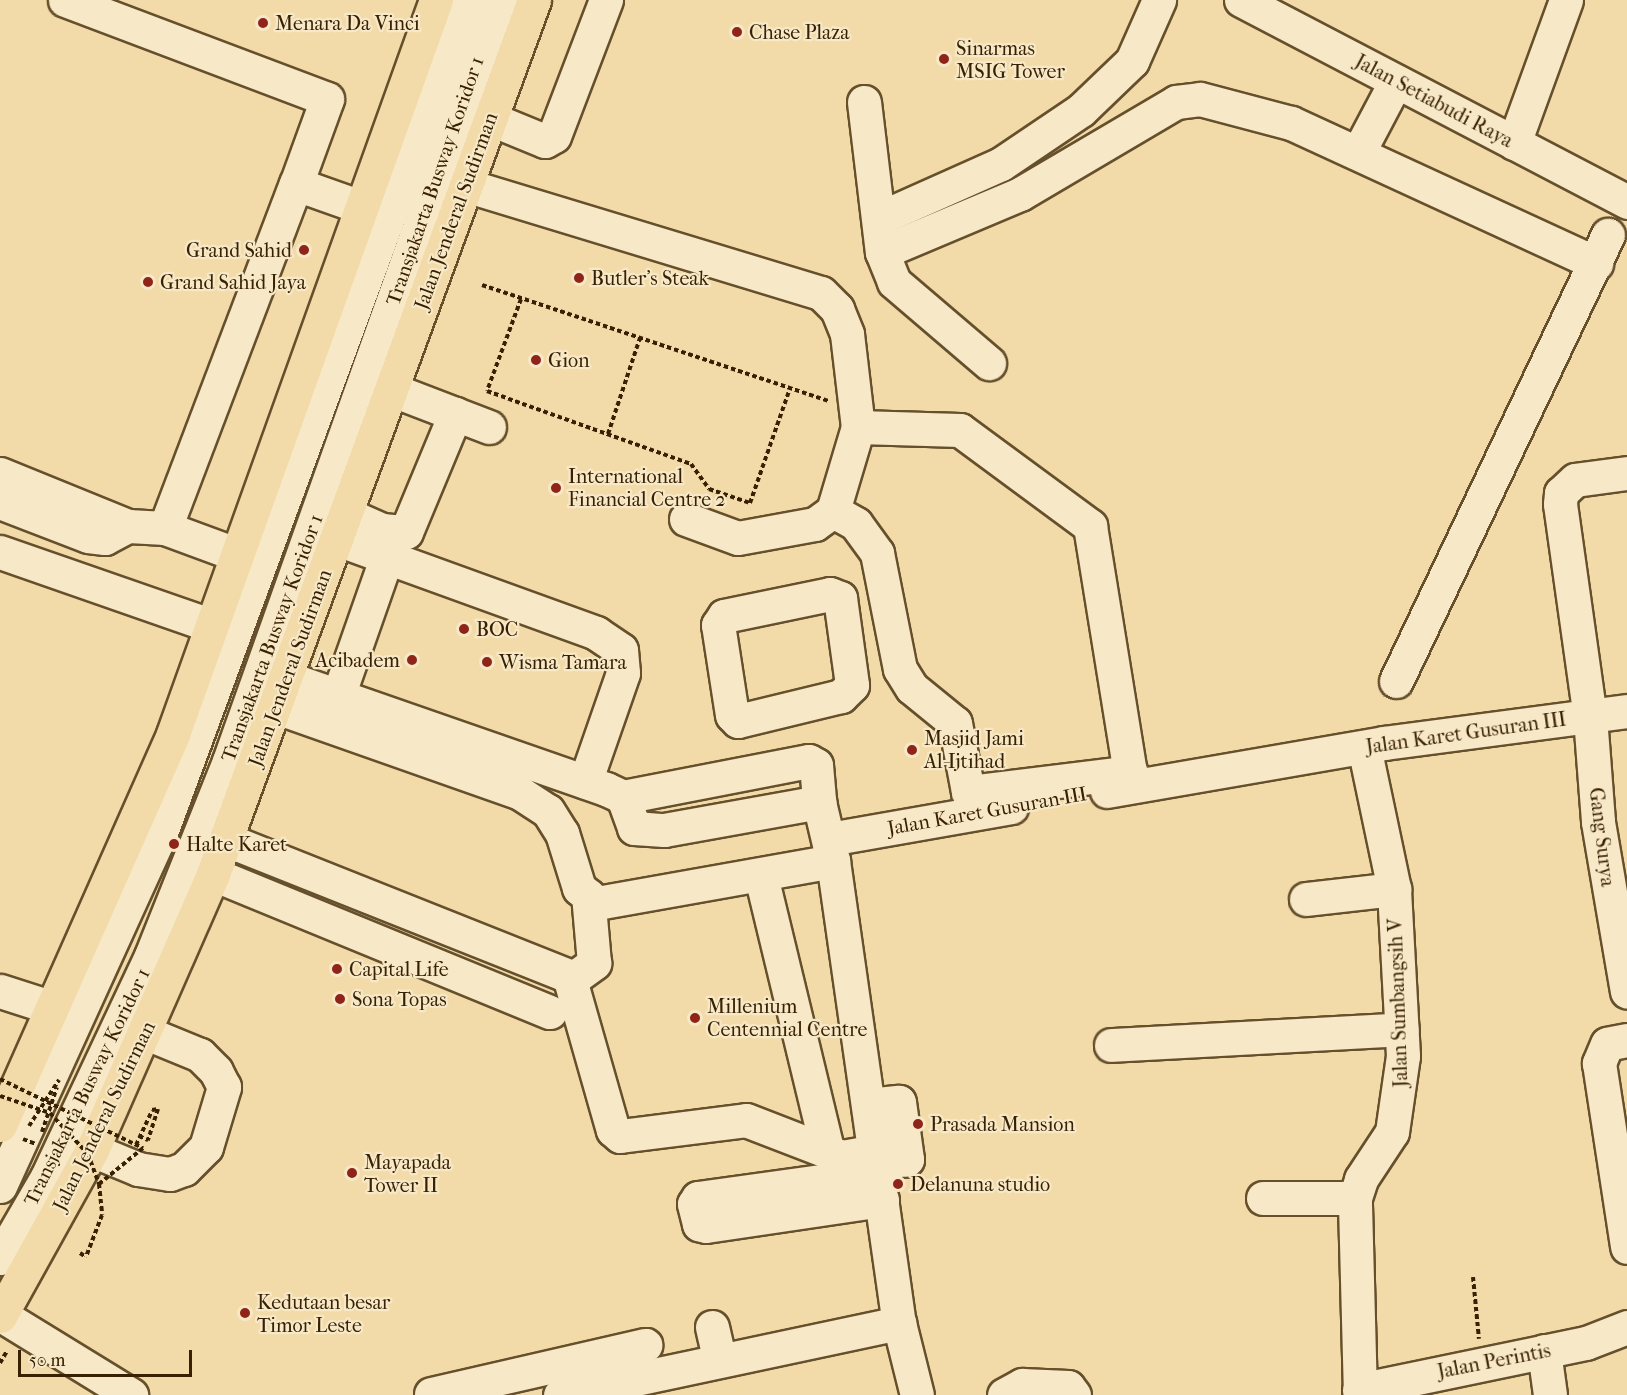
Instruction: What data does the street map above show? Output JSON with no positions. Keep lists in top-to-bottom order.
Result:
{
  "streets": {
    "main road": ["Jalan Jenderal Sudirman"],
    "street": [
      "Jalan Setiabudi Raya",
      "Transjakarta Busway Koridor 1",
      "Jalan Karet Gusuran III",
      "Gang Surya",
      "Jalan Sumbangsih V",
      "Jalan Perintis"
    ]
  },
  "crossings": [
    ["Jalan Karet Gusuran III", "Gang Surya"],
    ["Jalan Karet Gusuran III", "Jalan Sumbangsih V"],
    ["Jalan Sumbangsih V", "Jalan Perintis"]
  ],
  "places": [
    "Menara Da Vinci",
    "Chase Plaza",
    "Sinarmas MSIG Tower",
    "Grand Sahid",
    "Butler's Steak",
    "Grand Sahid Jaya",
    "Gion",
    "International Financial Centre 2",
    "BOC",
    "Acibadem",
    "Wisma Tamara",
    "Masjid Jami Al-Ijtihad",
    "Halte Karet",
    "Capital Life",
    "Sona Topas",
    "Millenium Centennial Centre",
    "Prasada Mansion",
    "Mayapada Tower II",
    "Delanuna studio",
    "Kedutaan besar Timor Leste"
  ],
  "scale_bar": "50 m"
}
